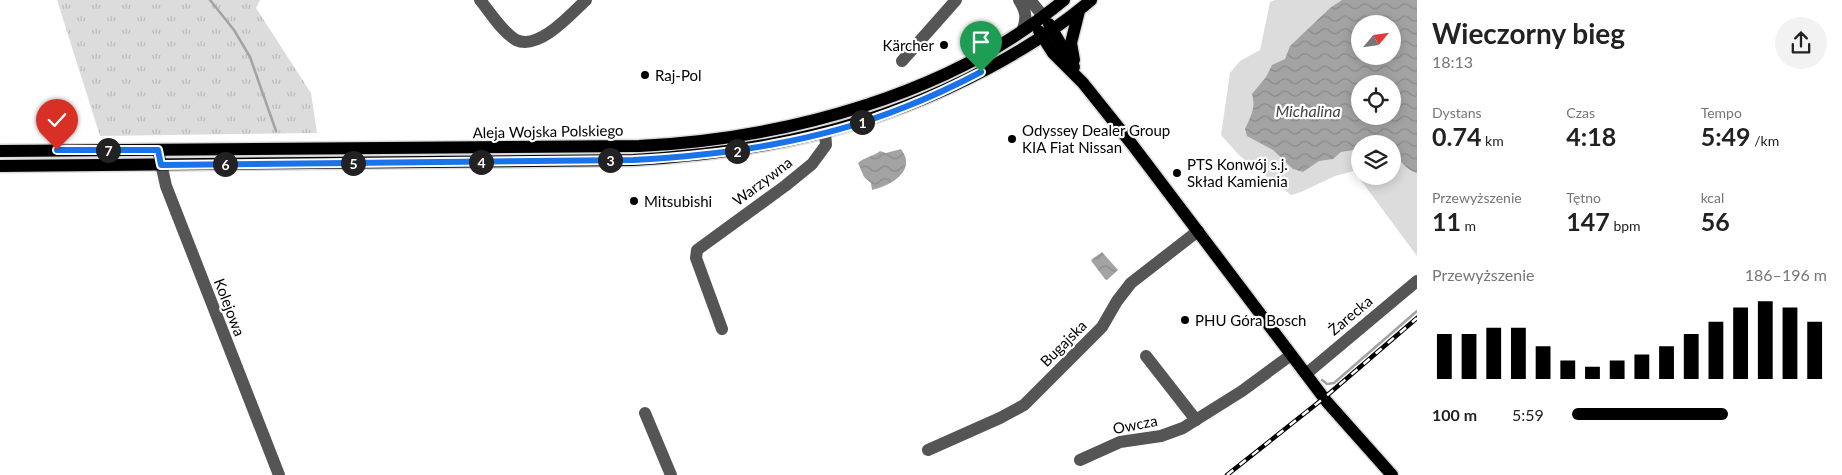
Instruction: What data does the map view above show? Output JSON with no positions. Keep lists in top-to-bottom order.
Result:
{
  "streets": {
    "main road": ["Aleja Wojska Polskiego"],
    "street": [
      "Warzywna",
      "Kolejowa",
      "Żarecka",
      "Bugajska",
      "Owcza"
    ]
  },
  "crossings": [
    ["Aleja Wojska Polskiego", "Warzywna"],
    ["Aleja Wojska Polskiego", "Kolejowa"]
  ],
  "water": ["Michalina"],
  "places": [
    "Kärcher",
    "Raj-Pol",
    "Odyssey Dealer Group KIA Fiat Nissan",
    "PTS Konwój s.j. Skład Kamienia",
    "Mitsubishi",
    "PHU Góra Bosch"
  ],
  "north": "top right",
  "page": {
    "heading": ["Wieczorny bieg", "18:13"],
    "stats": [
      ["Dystans", "0.74 km"],
      ["Czas", "4:18"],
      ["Tempo", "5:49 /km"],
      ["Przewyższenie", "11 m"],
      ["Tętno", "147 bpm"],
      ["kcal", "56"]
    ],
    "pins": [
      "1",
      "7",
      "2",
      "3",
      "4",
      "5",
      "6"
    ],
    "chart": ["Przewyższenie", "186–196 m"],
    "list": [
      {
        "name": "100 m",
        "note": "5:59"
      }
    ]
  }
}
